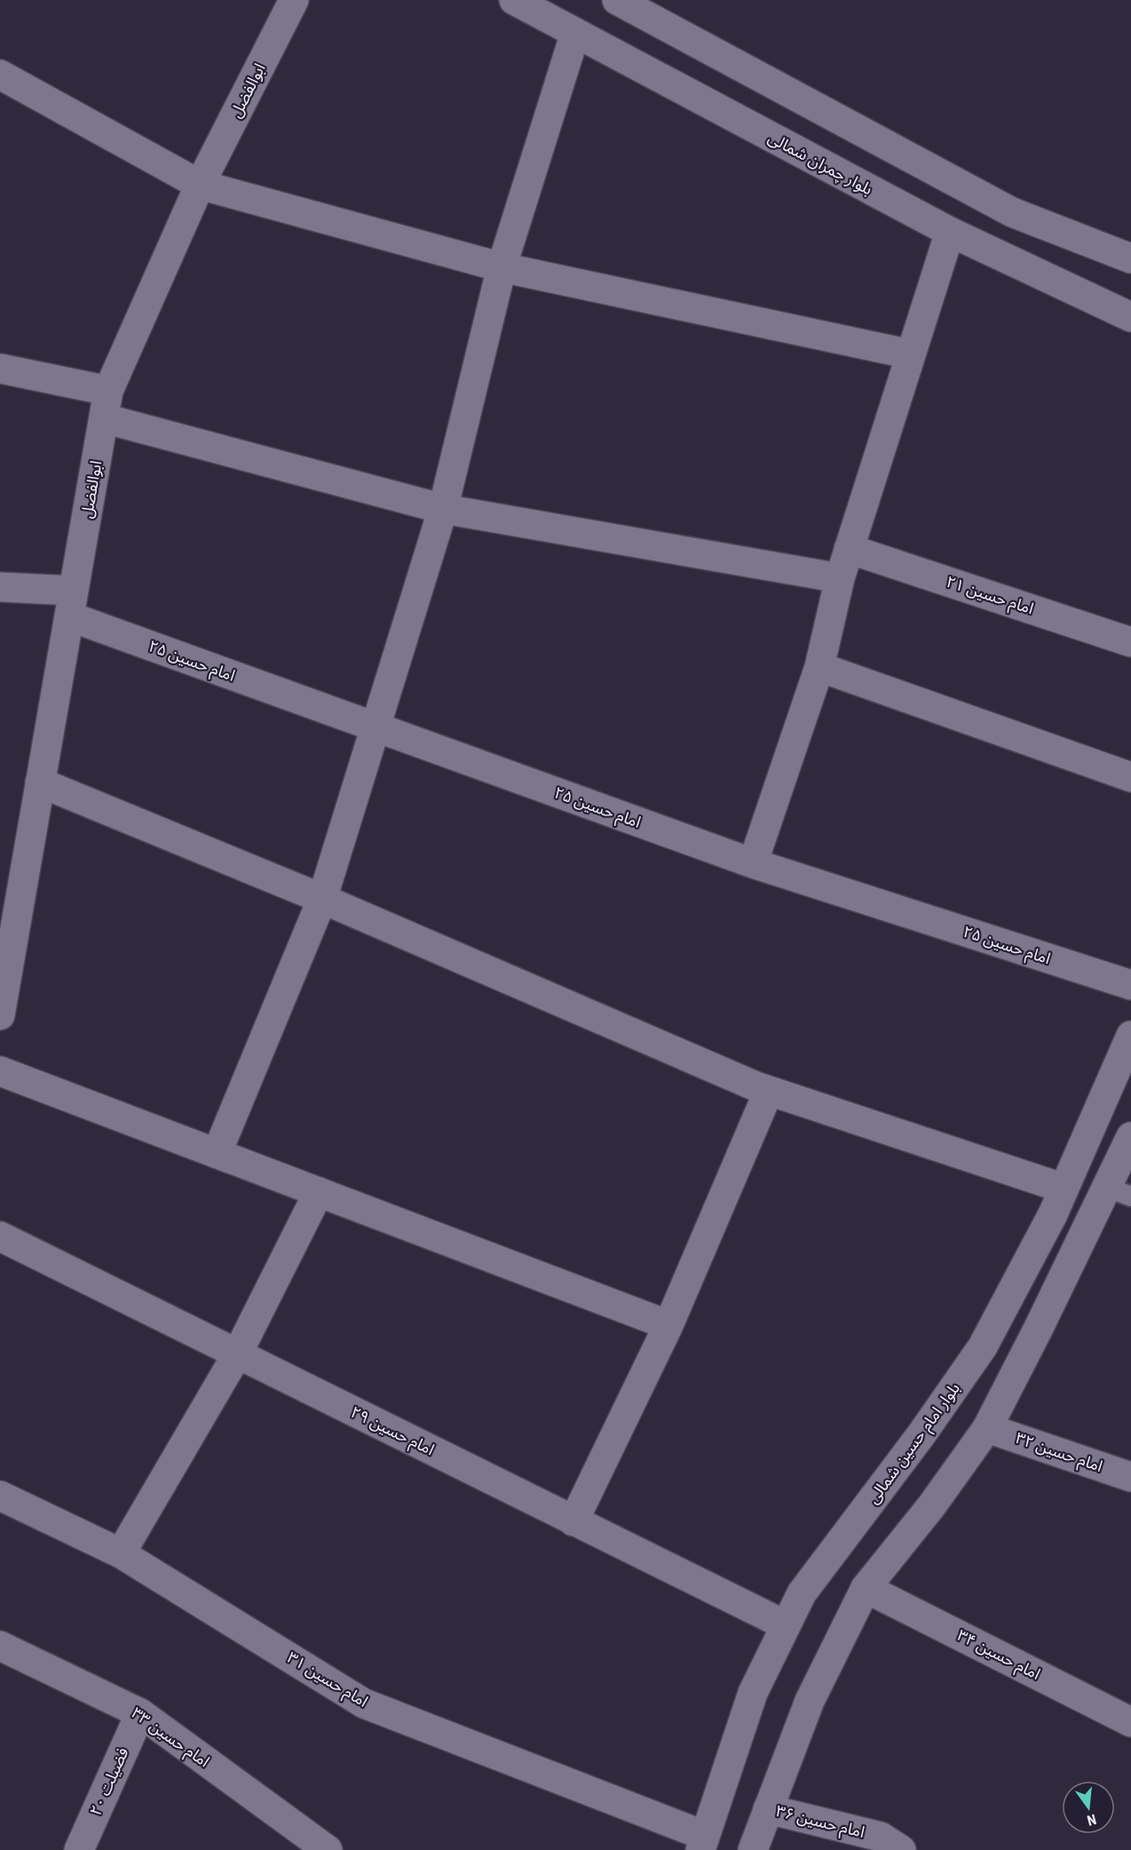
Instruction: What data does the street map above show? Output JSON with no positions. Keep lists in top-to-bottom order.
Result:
{
  "streets": {
    "street": [
      "ابوالفضل",
      "بلوار چمران شمالی",
      "امام حسین ۲۱",
      "امام حسین ۲۵",
      "امام حسین ۲۹",
      "بلوار امام حسین شمالی",
      "امام حسین ۳۲",
      "امام حسین ۳۴",
      "امام حسین ۳۱",
      "امام حسین ۳۳",
      "فضیلت ۲۰",
      "امام حسین ۳۶"
    ]
  },
  "crossings": [
    ["ابوالفضل", "امام حسین ۲۵"],
    ["امام حسین ۲۹", "بلوار امام حسین شمالی"],
    ["بلوار امام حسین شمالی", "امام حسین ۳۱"],
    ["امام حسین ۳۳", "فضیلت ۲۰"]
  ],
  "north": "bottom"
}
